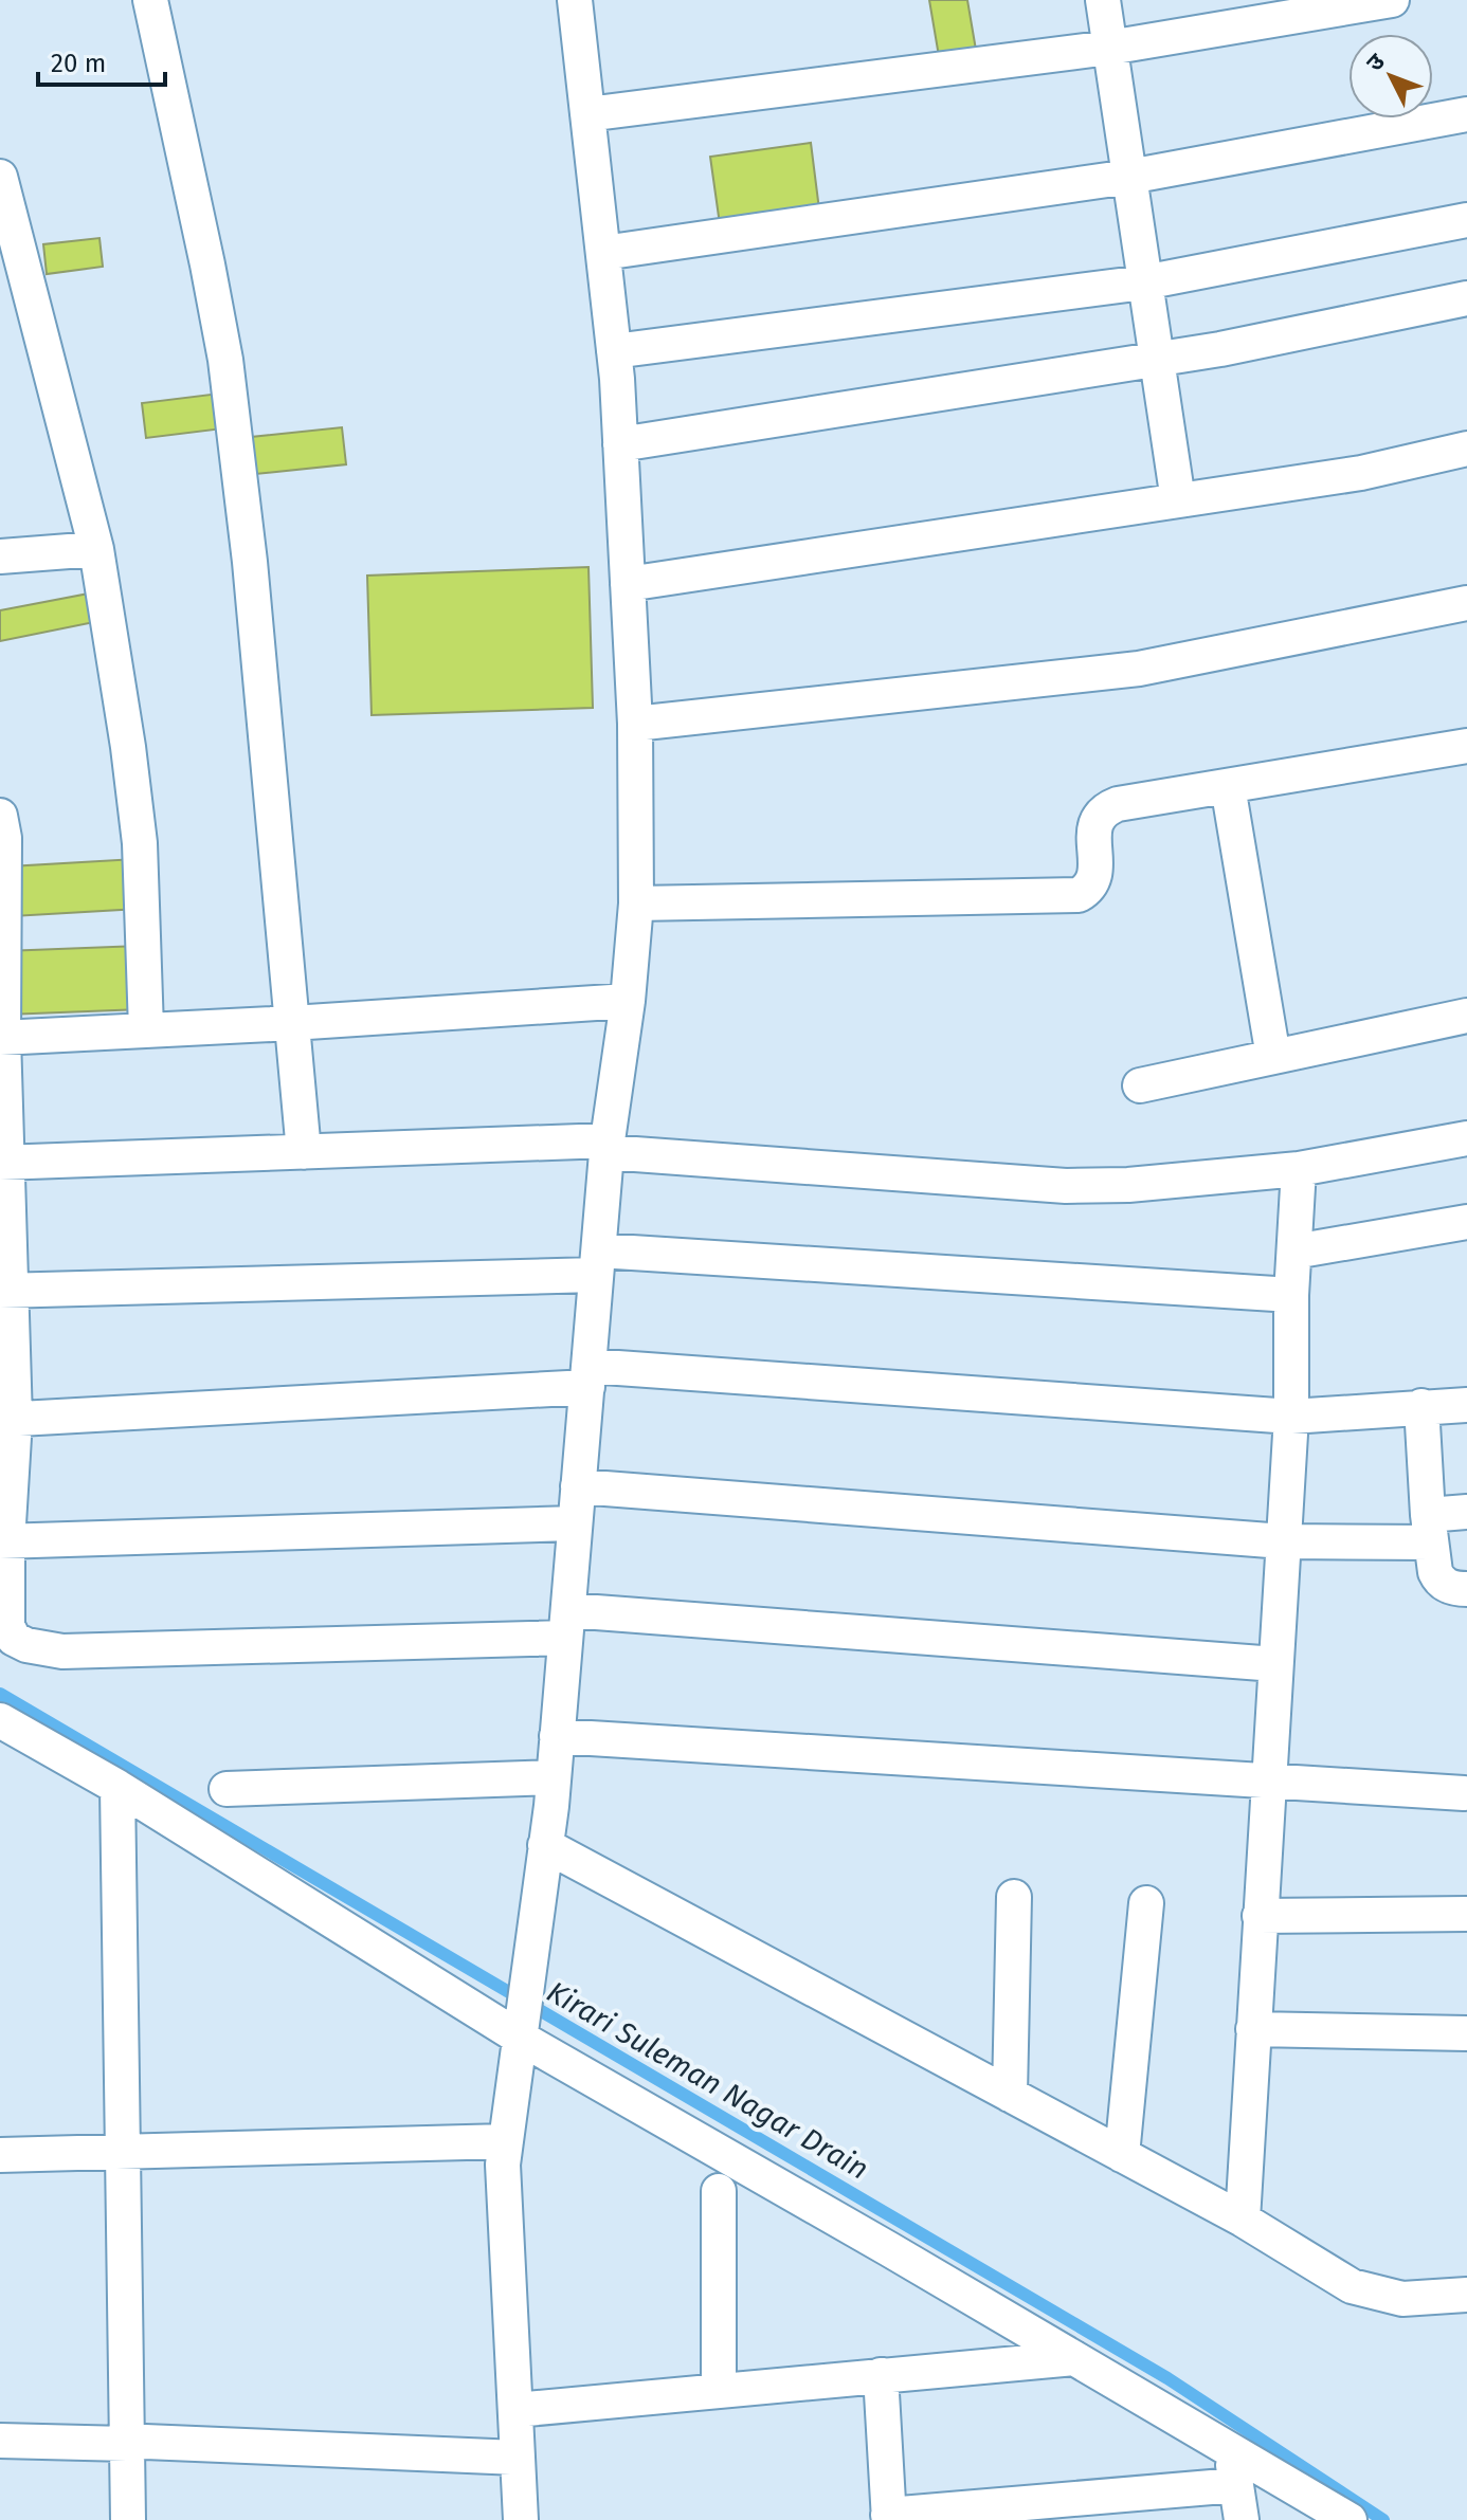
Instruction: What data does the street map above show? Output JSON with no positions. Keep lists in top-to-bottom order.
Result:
{
  "water": ["Kirari Suleman Nagar Drain"],
  "scale_bar": "20 m",
  "north": "top left"
}
